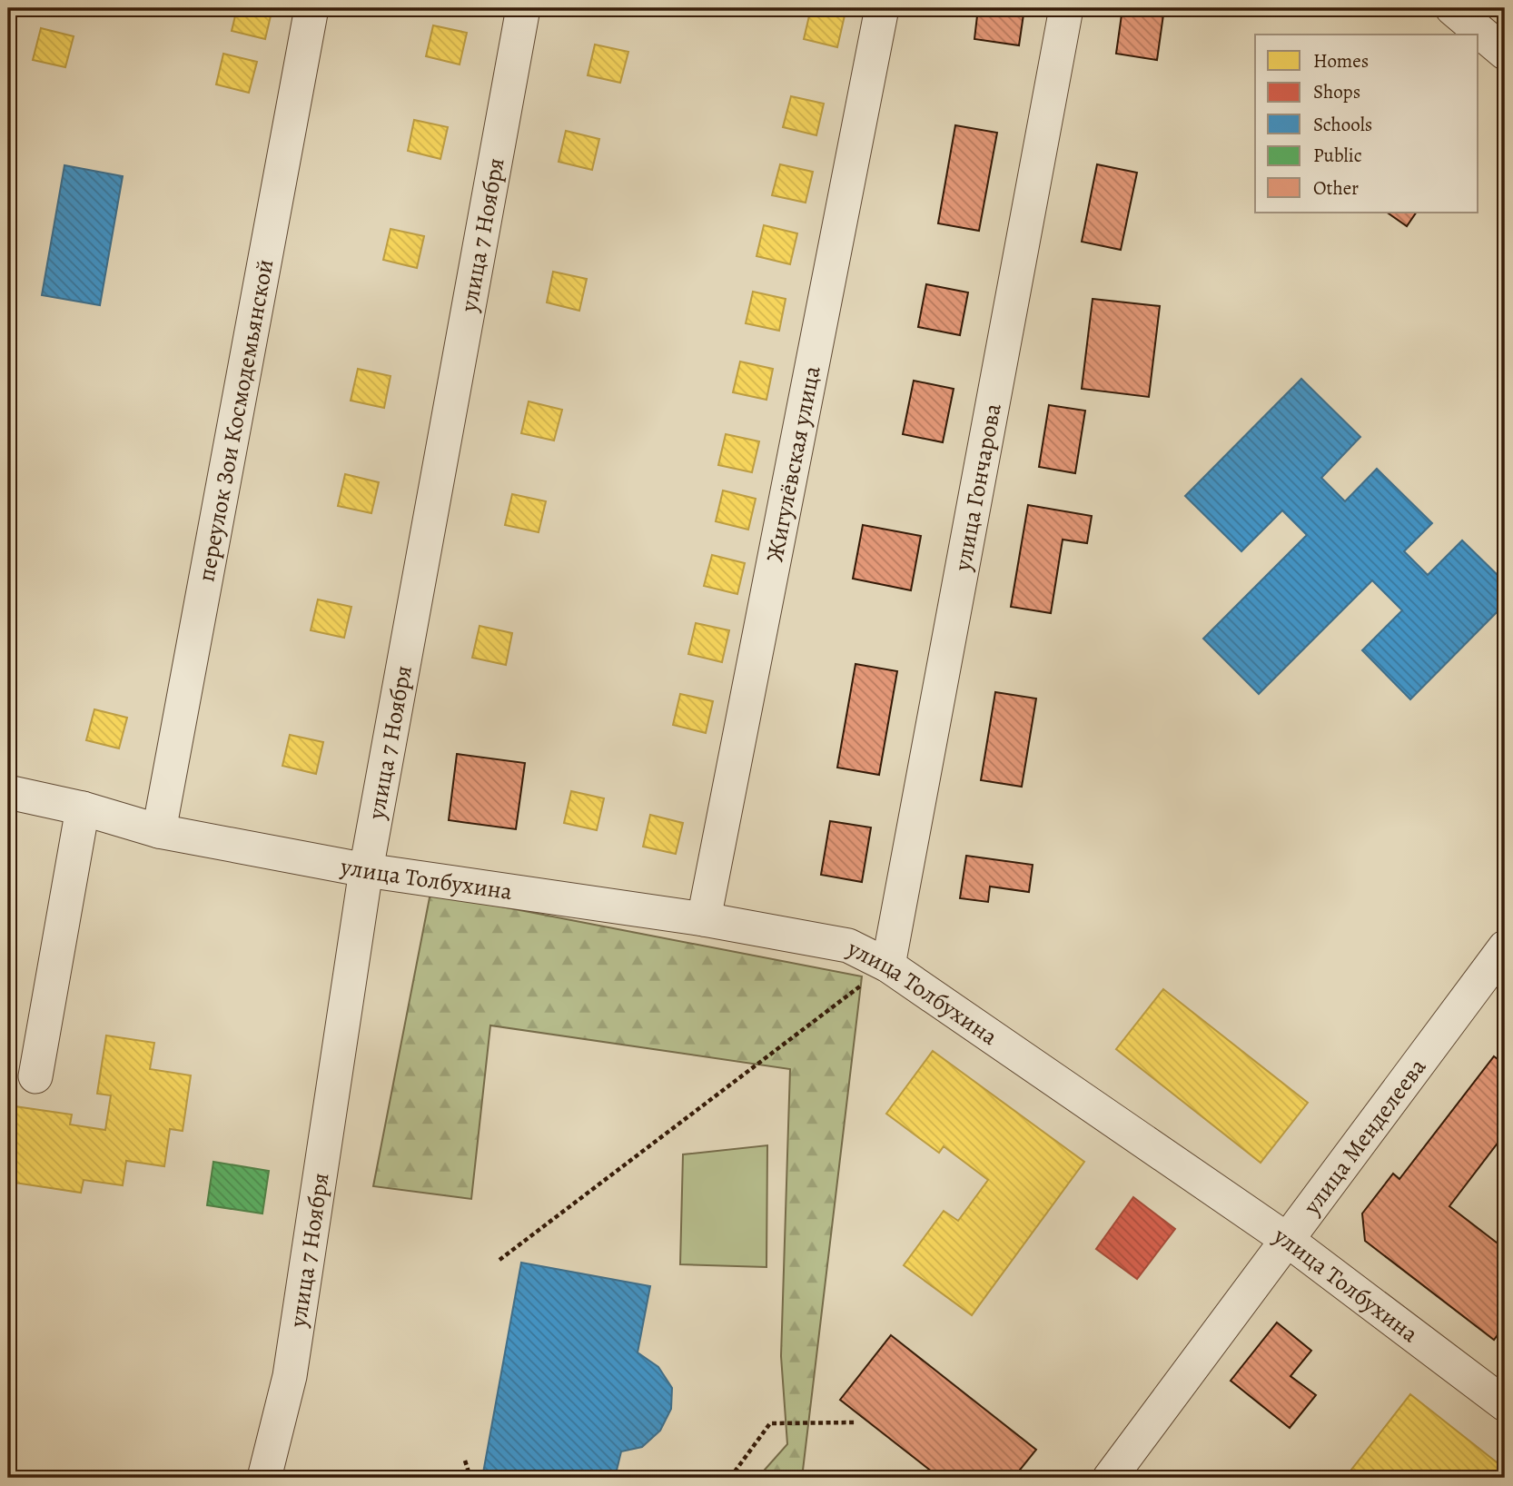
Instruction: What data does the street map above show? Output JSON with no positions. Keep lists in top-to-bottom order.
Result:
{
  "streets": {
    "street": [
      "улица 7 Ноября",
      "переулок Зои Космодемьянской",
      "Жигулёвская улица",
      "улица Гончарова",
      "улица Толбухина",
      "улица Менделеева"
    ]
  },
  "crossings": [
    ["улица 7 Ноября", "улица Толбухина"],
    ["переулок Зои Космодемьянской", "улица Толбухина"],
    ["Жигулёвская улица", "улица Толбухина"],
    ["улица Гончарова", "улица Толбухина"],
    ["улица Толбухина", "улица Менделеева"]
  ],
  "legend": [
    "Homes",
    "Shops",
    "Schools",
    "Public",
    "Other"
  ]
}
